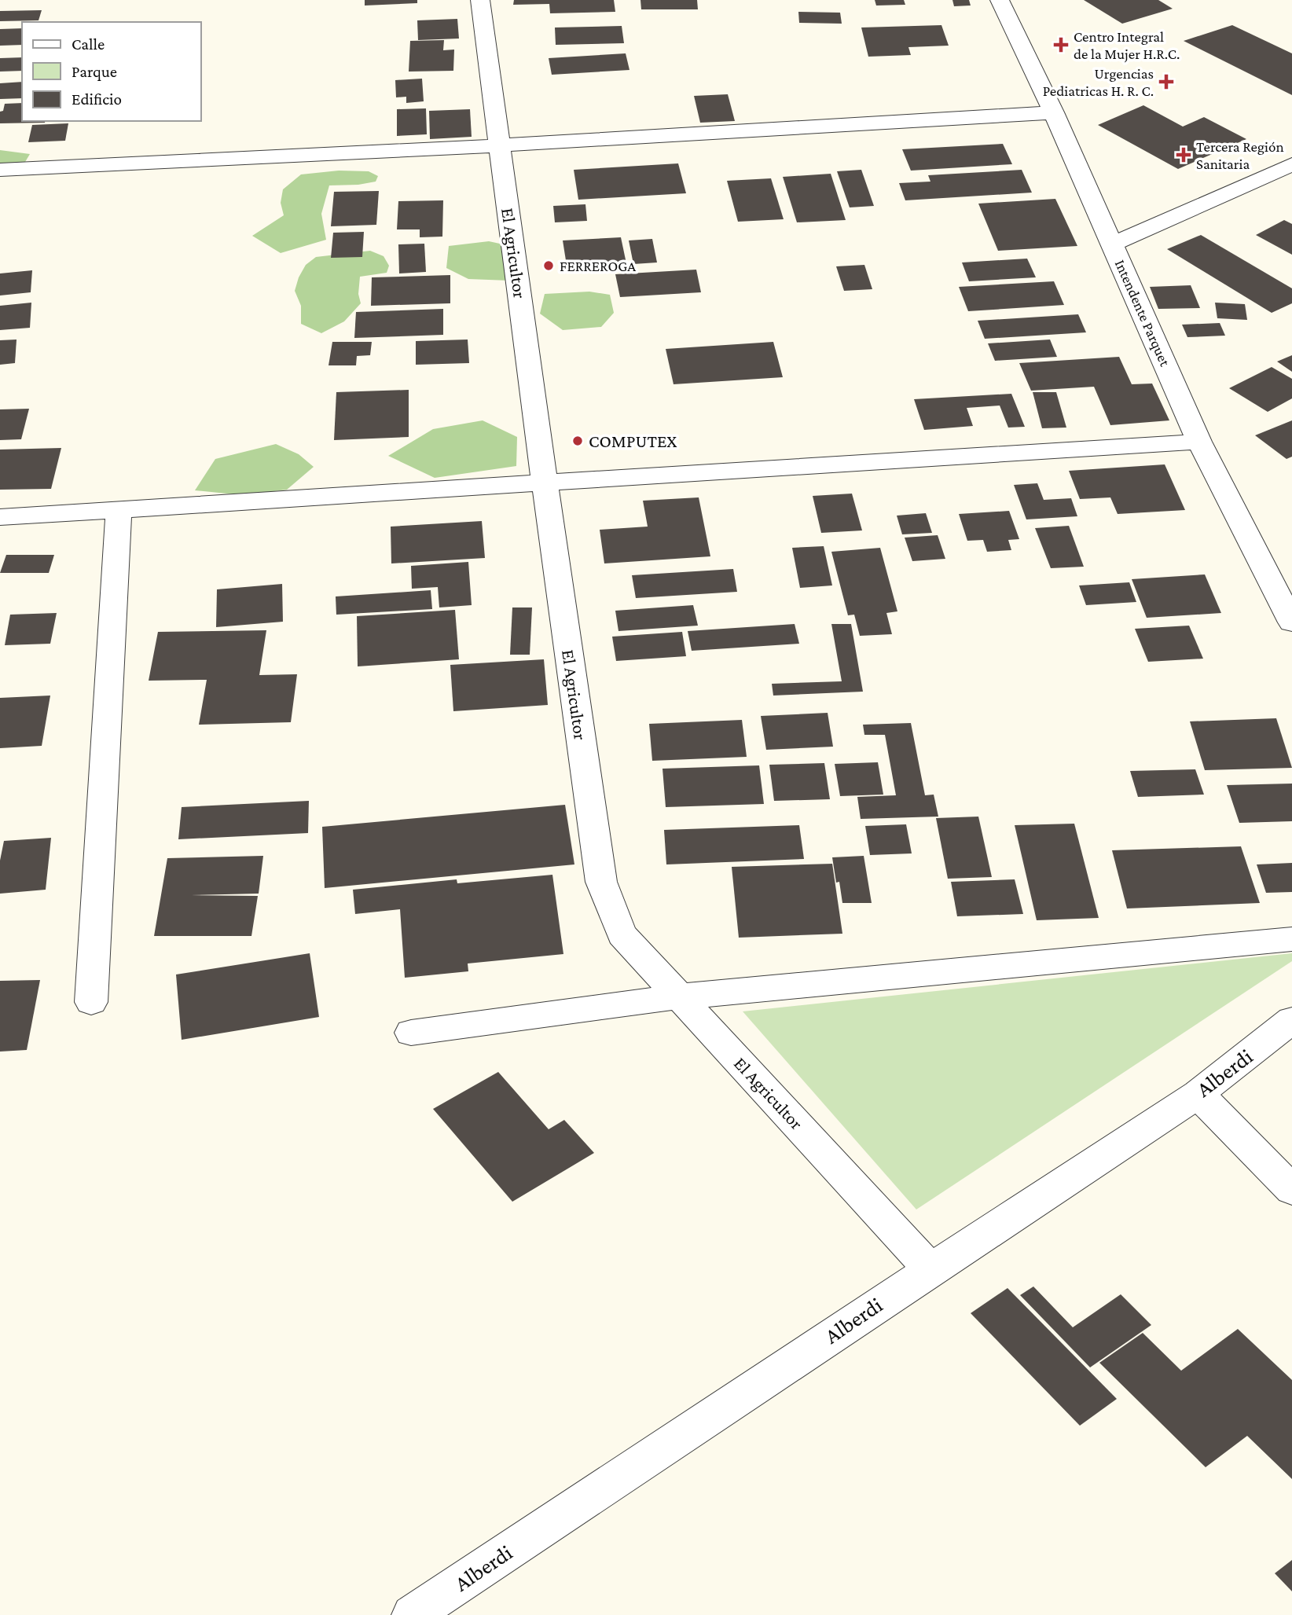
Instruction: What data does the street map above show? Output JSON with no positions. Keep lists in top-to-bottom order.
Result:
{
  "streets": {
    "street": ["El Agricultor", "Intendente Parquet", "Alberdi"]
  },
  "crossings": [
    ["El Agricultor", "Alberdi"]
  ],
  "places": {
    "health": ["Centro Integral de la Mujer H.R.C.", "Urgencias Pediatricas H. R. C.", "Tercera Región Sanitaria"],
    "other": ["FERREROGA", "COMPUTEX"]
  },
  "legend": ["Calle", "Parque", "Edificio"]
}
